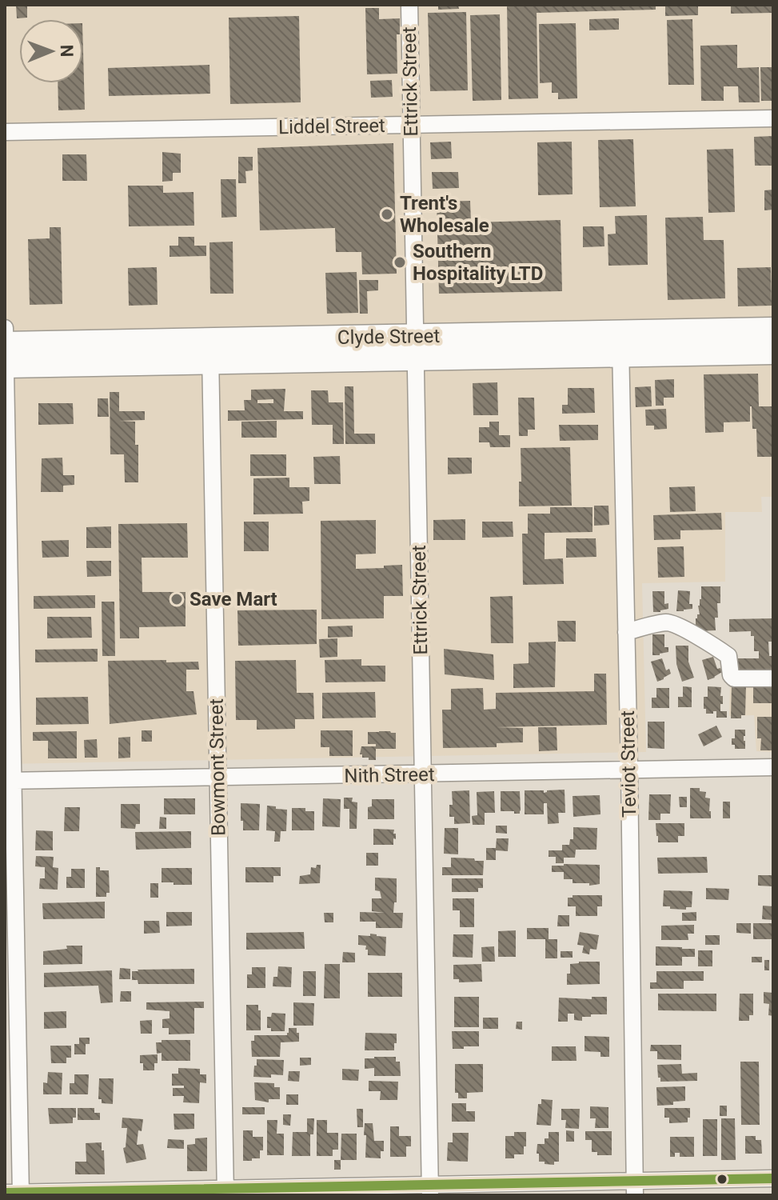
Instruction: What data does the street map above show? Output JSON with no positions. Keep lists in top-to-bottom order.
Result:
{
  "streets": {
    "highway": ["Clyde Street"],
    "street": [
      "Ettrick Street",
      "Liddel Street",
      "Teviot Street",
      "Bowmont Street",
      "Nith Street"
    ]
  },
  "crossings": [
    ["Ettrick Street", "Liddel Street"],
    ["Ettrick Street", "Clyde Street"],
    ["Ettrick Street", "Nith Street"],
    ["Clyde Street", "Teviot Street"],
    ["Clyde Street", "Bowmont Street"],
    ["Teviot Street", "Nith Street"],
    ["Bowmont Street", "Nith Street"]
  ],
  "places": ["Trent's Wholesale", "Southern Hospitality LTD", "Save Mart"],
  "north": "right"
}
